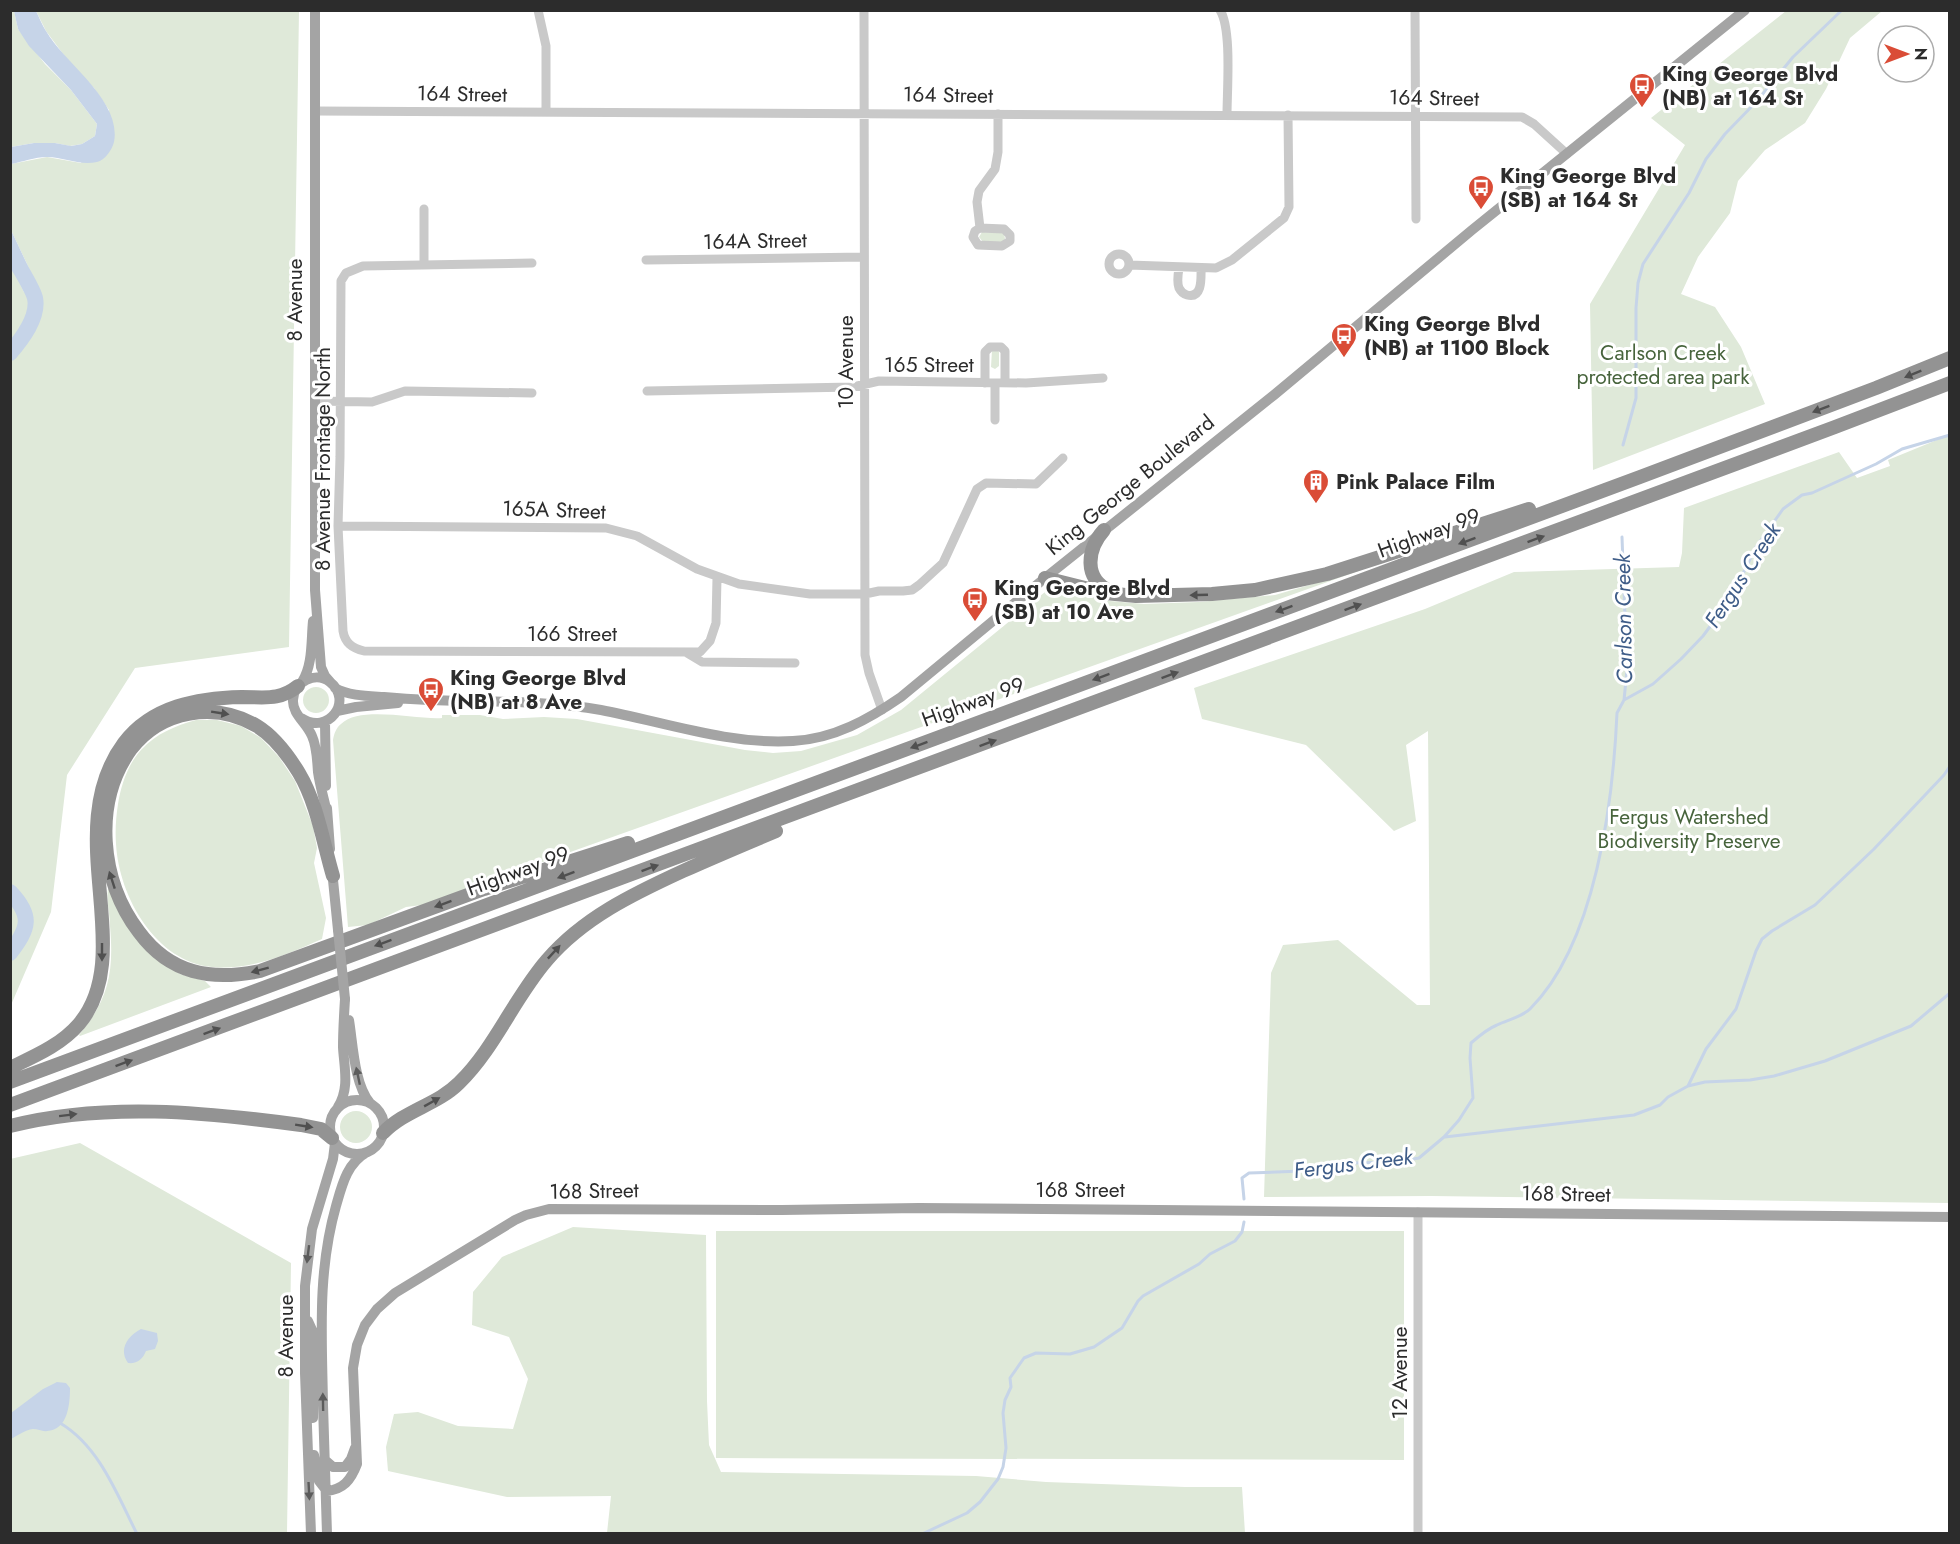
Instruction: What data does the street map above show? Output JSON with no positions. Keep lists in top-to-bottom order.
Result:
{
  "streets": {
    "highway": ["Highway 99"],
    "main road": ["8 Avenue", "King George Boulevard", "168 Street"],
    "street": [
      "164 Street",
      "164A Street",
      "10 Avenue",
      "165 Street",
      "8 Avenue Frontage North",
      "165A Street",
      "166 Street",
      "12 Avenue"
    ]
  },
  "crossings": [
    ["164 Street", "8 Avenue"],
    ["164 Street", "10 Avenue"],
    ["164 Street", "King George Boulevard"],
    ["164A Street", "10 Avenue"],
    ["8 Avenue", "King George Boulevard"],
    ["8 Avenue", "168 Street"],
    ["10 Avenue", "165 Street"],
    ["10 Avenue", "King George Boulevard"],
    ["10 Avenue", "165A Street"],
    ["8 Avenue Frontage North", "165A Street"],
    ["8 Avenue Frontage North", "166 Street"],
    ["168 Street", "12 Avenue"]
  ],
  "water": ["Fergus Creek", "Carlson Creek"],
  "parks": ["Carlson Creek protected area park", "Fergus Watershed Biodiversity Preserve"],
  "places": {
    "bus stop": [
      "King George Blvd (NB) at 164 St",
      "King George Blvd (SB) at 164 St",
      "King George Blvd (NB) at 1100 Block",
      "King George Blvd (SB) at 10 Ave",
      "King George Blvd (NB) at 8 Ave"
    ],
    "building": ["Pink Palace Film"]
  },
  "north": "right"
}
